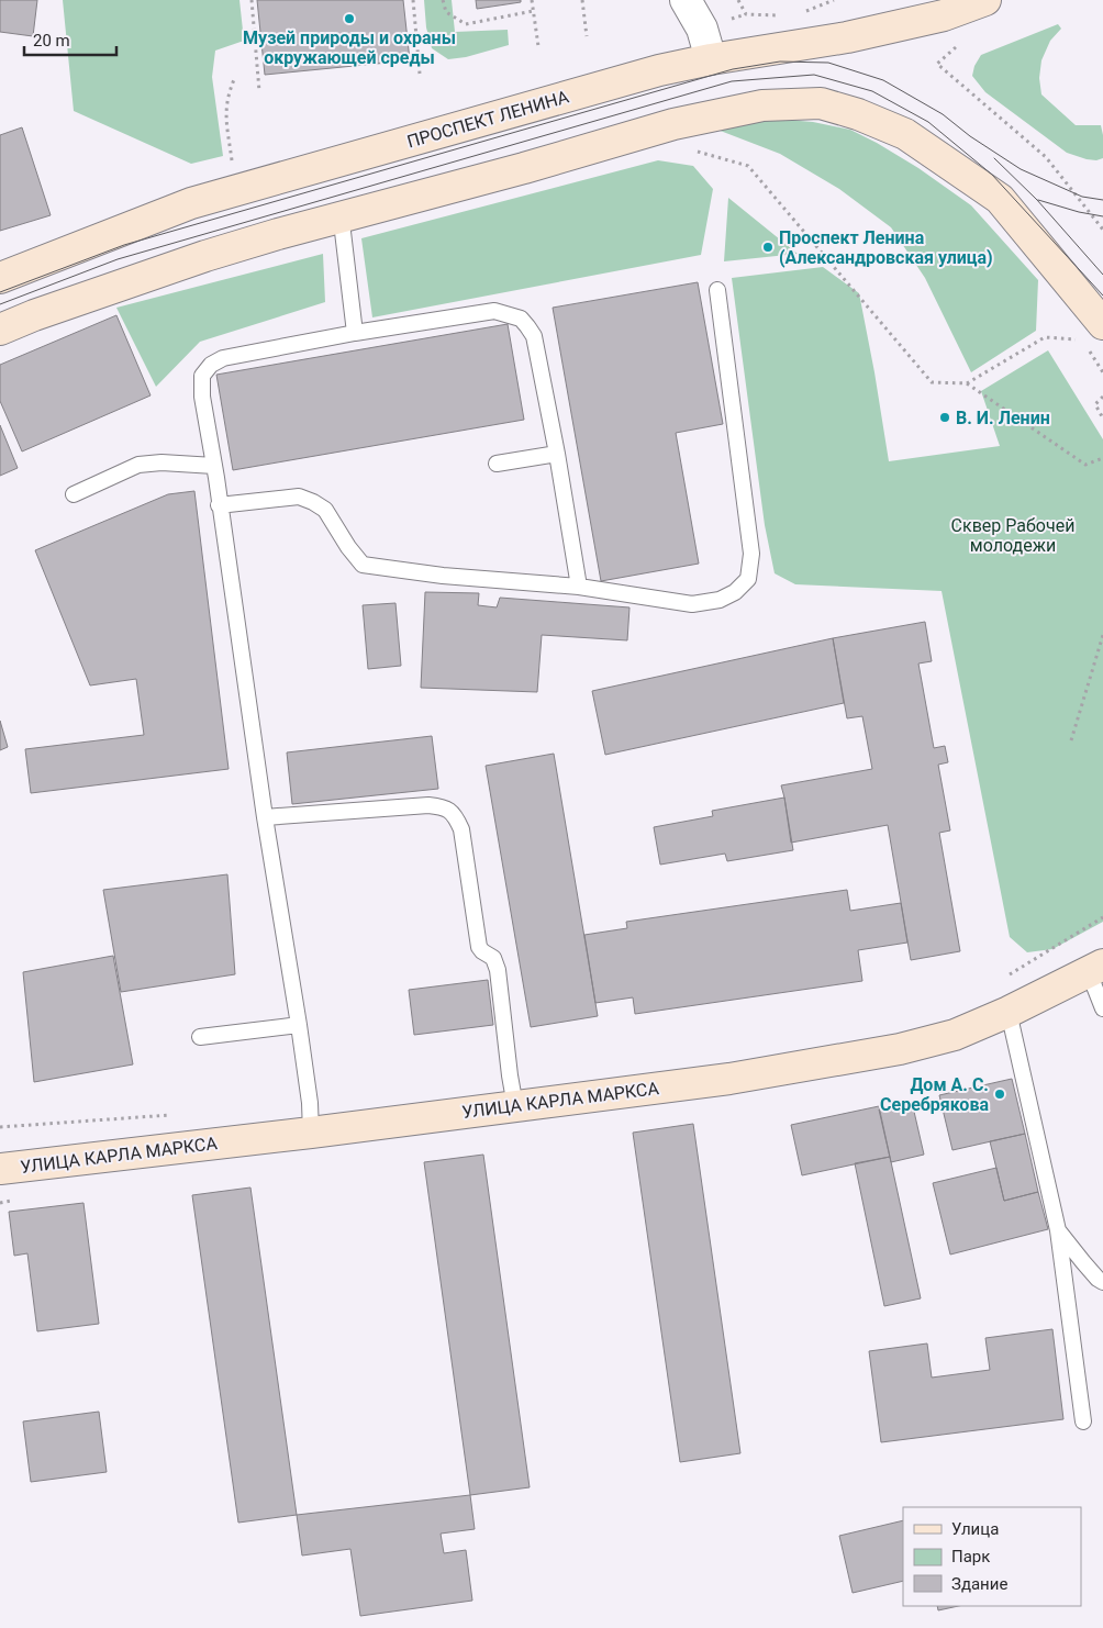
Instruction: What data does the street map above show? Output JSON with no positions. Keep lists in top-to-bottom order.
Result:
{
  "streets": {
    "main road": ["ПРОСПЕКТ ЛЕНИНА", "УЛИЦА КАРЛА МАРКСА"]
  },
  "parks": ["Сквер Рабочей молодежи"],
  "places": [
    "Музей природы и охраны окружающей среды",
    "Проспект Ленина (Александровская улица)",
    "В. И. Ленин",
    "Дом А. С. Серебрякова"
  ],
  "legend": ["Улица", "Парк", "Здание"],
  "scale_bar": "20 m"
}
